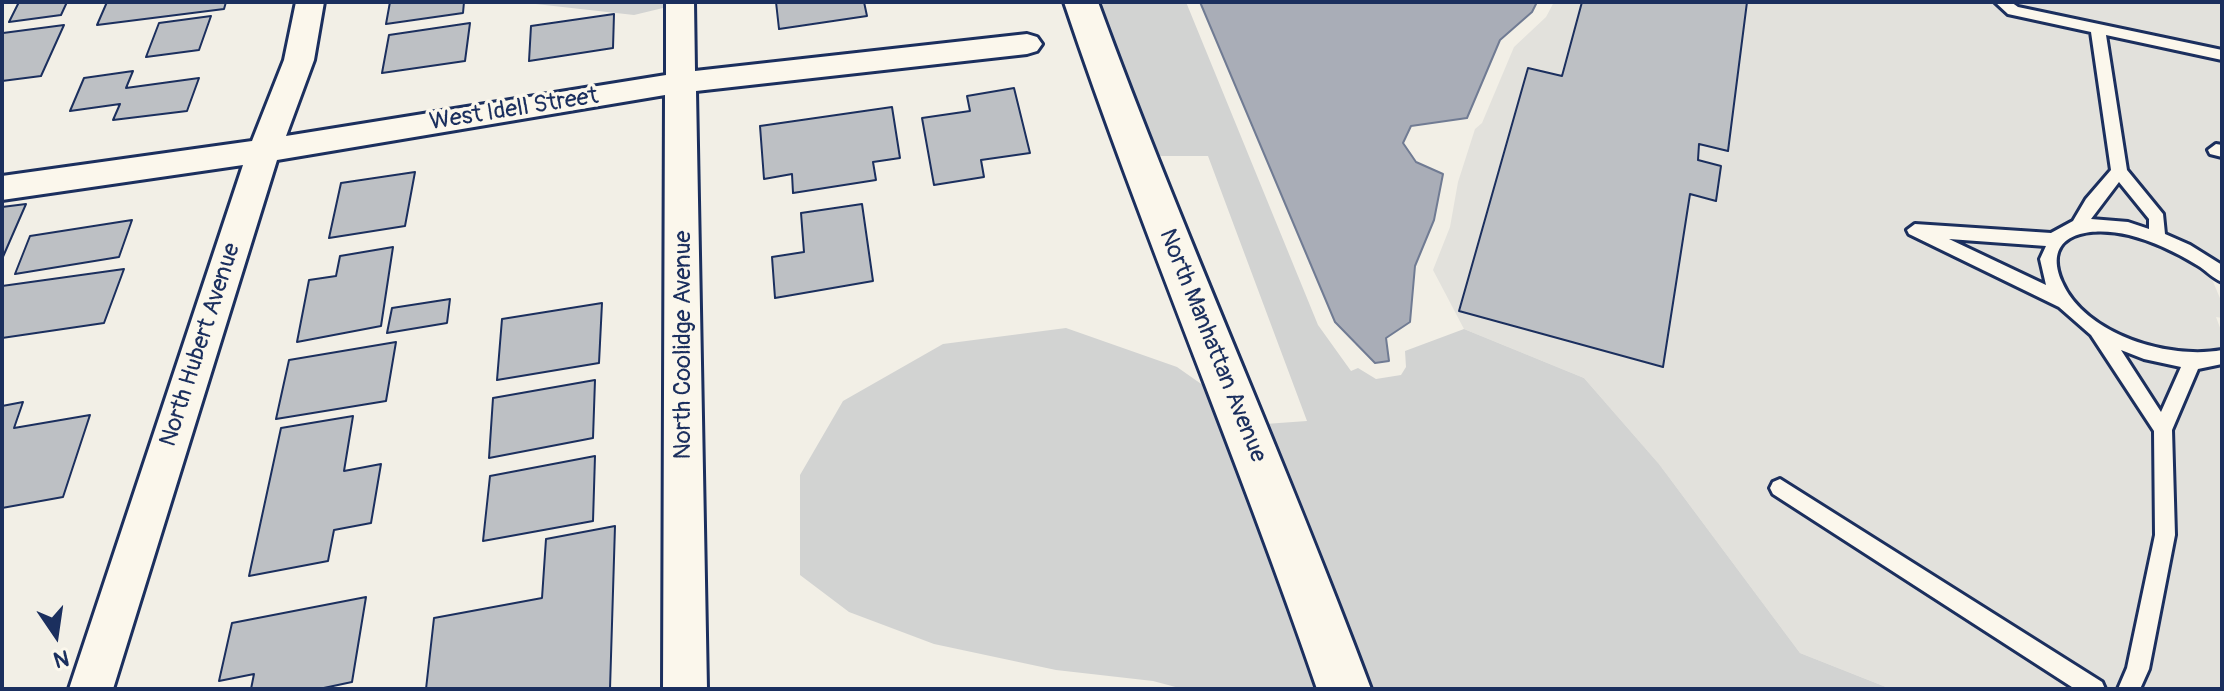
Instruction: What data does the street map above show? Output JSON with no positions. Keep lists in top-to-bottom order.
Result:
{
  "streets": {
    "street": [
      "West Idell Street",
      "North Hubert Avenue",
      "North Coolidge Avenue",
      "North Manhattan Avenue"
    ]
  },
  "crossings": [
    ["West Idell Street", "North Hubert Avenue"],
    ["West Idell Street", "North Coolidge Avenue"]
  ],
  "north": "bottom"
}
